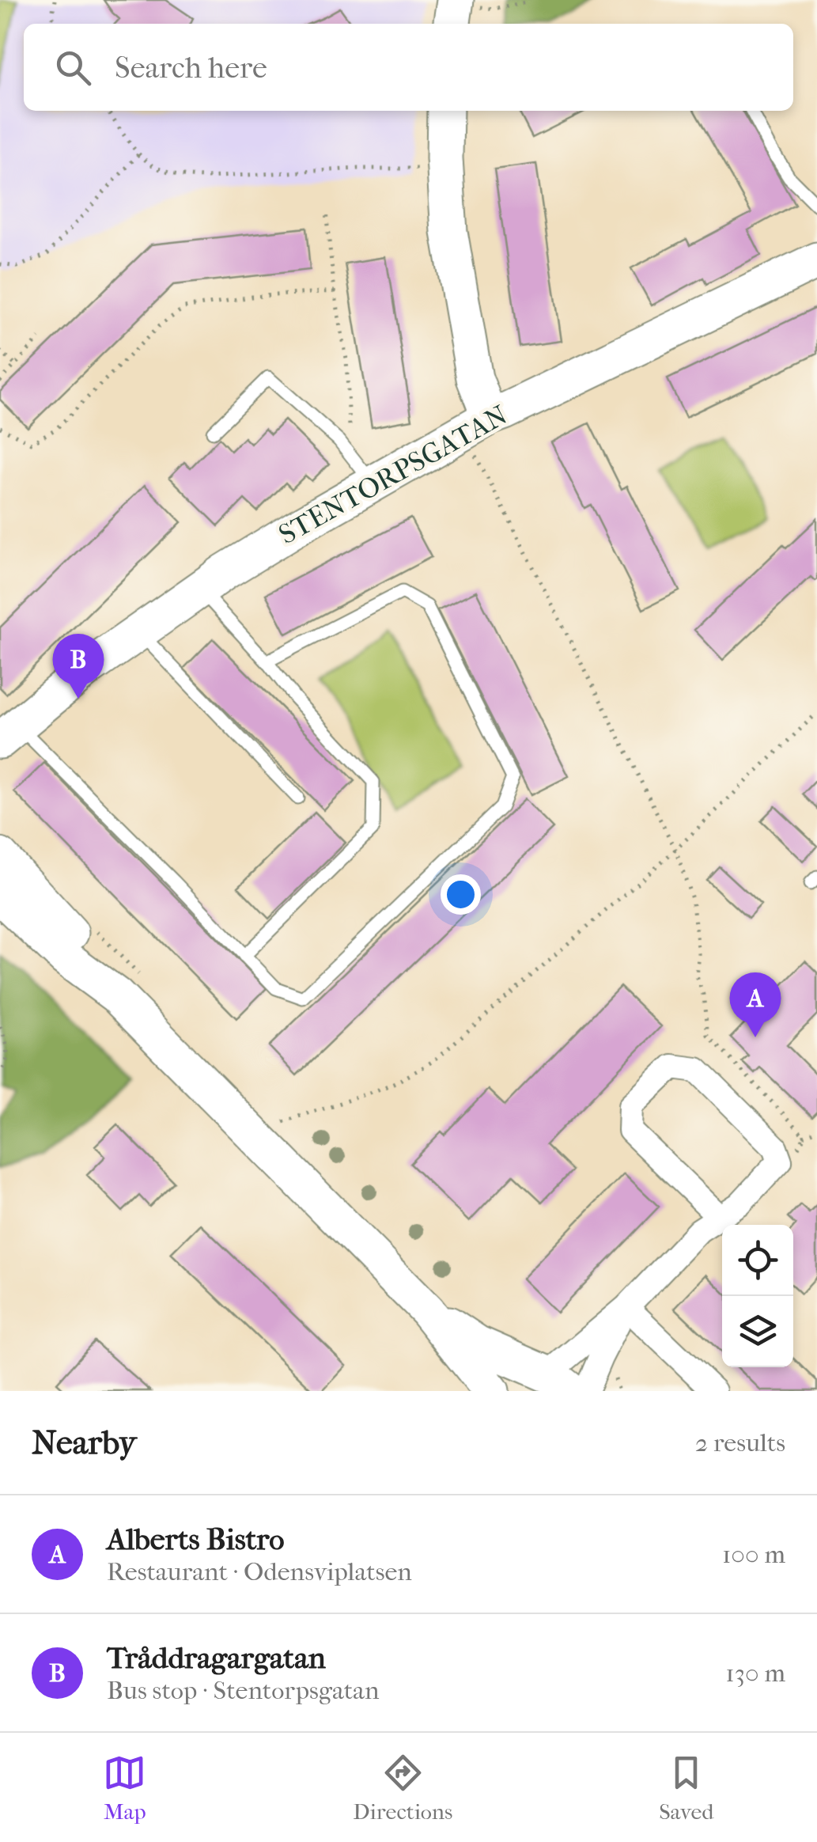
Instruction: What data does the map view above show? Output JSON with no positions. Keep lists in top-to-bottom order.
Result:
{
  "streets": {
    "street": ["STENTORPSGATAN"]
  },
  "page": {
    "search": "Search here",
    "pins": ["B", "A"],
    "heading": ["Nearby", "2 results"],
    "list": [
      {
        "mark": "A",
        "name": "Alberts Bistro",
        "note": "Restaurant · Odensviplatsen",
        "value": "100 m"
      },
      {
        "mark": "B",
        "name": "Tråddragargatan",
        "note": "Bus stop · Stentorpsgatan",
        "value": "130 m"
      }
    ],
    "nav": ["Map", "Directions", "Saved"]
  }
}
